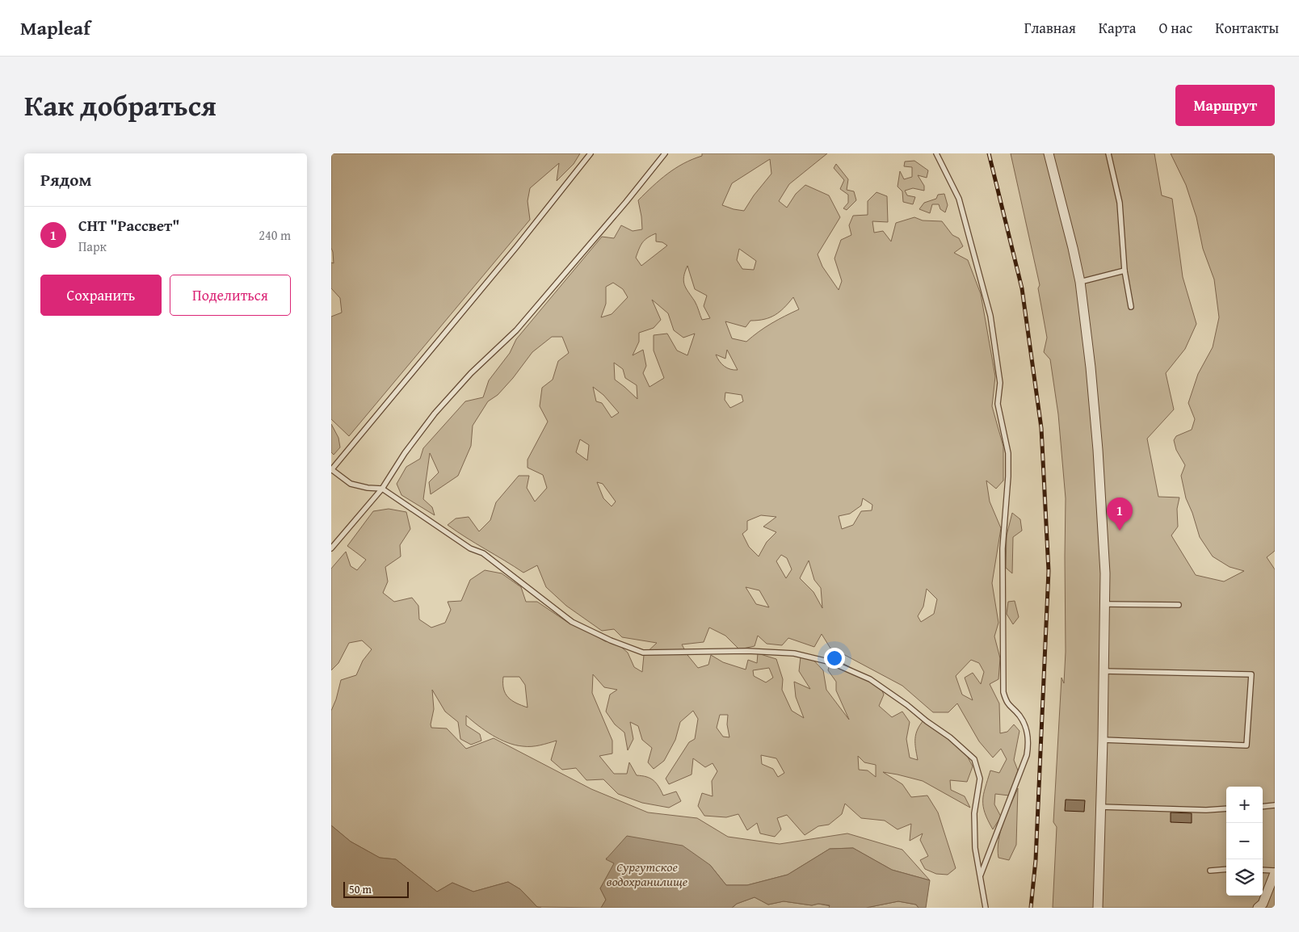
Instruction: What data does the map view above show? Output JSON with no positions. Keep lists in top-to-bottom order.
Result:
{
  "water": ["Сургутское водохранилище"],
  "scale_bar": "50 m",
  "page": {
    "header": "Mapleaf",
    "nav": [
      "Главная",
      "Карта",
      "О нас",
      "Контакты"
    ],
    "title": "Как добраться",
    "buttons": [
      "Маршрут",
      ["Сохранить", "Поделиться"]
    ],
    "heading": "Рядом",
    "list": [
      {
        "mark": "1",
        "name": "СНТ \"Рассвет\"",
        "note": "Парк",
        "value": "240 m"
      }
    ],
    "pins": "1",
    "map_buttons": ["+", "−"],
    "scale": "50 m"
  }
}
